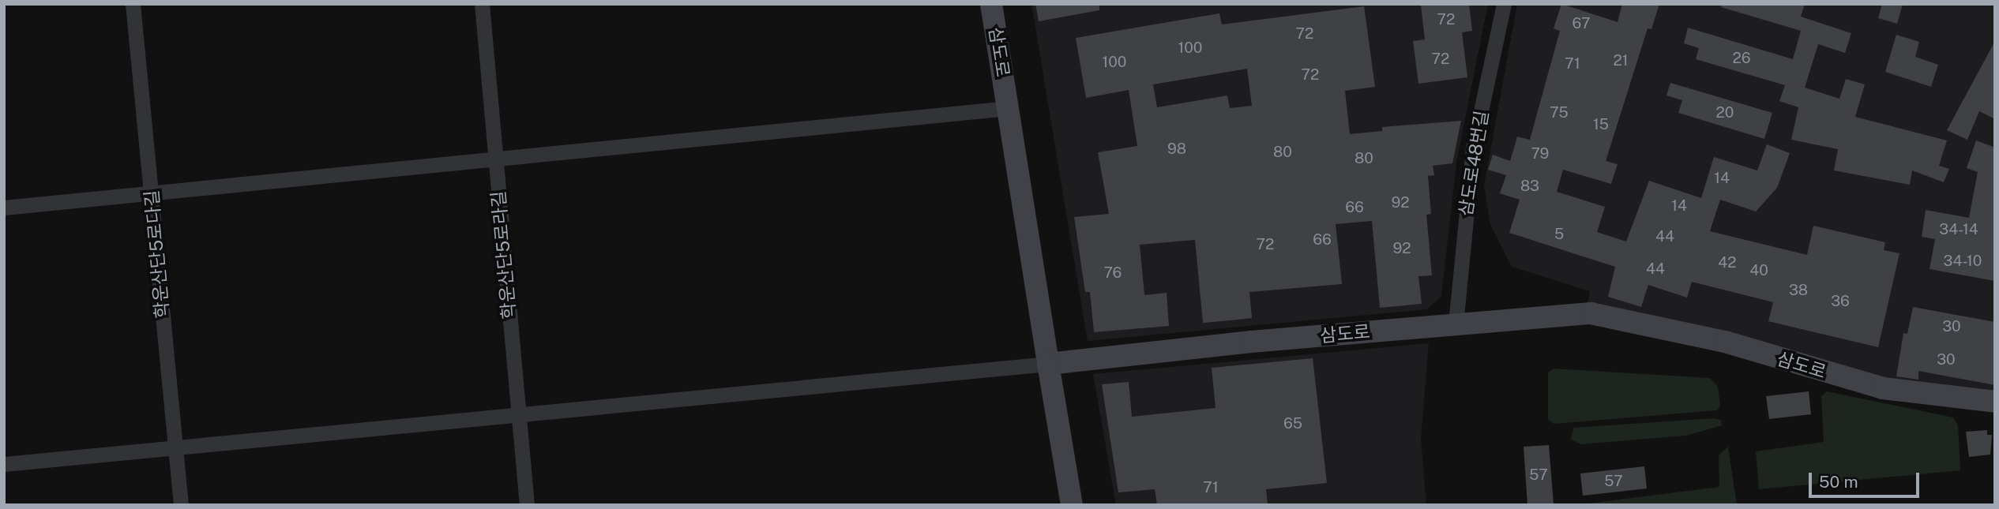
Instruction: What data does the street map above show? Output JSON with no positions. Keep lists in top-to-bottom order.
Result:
{
  "streets": {
    "street": [
      "삼도로",
      "삼도로48번길",
      "학운산단5로다길",
      "학운산단5로라길"
    ]
  },
  "crossings": [
    ["삼도로", "삼도로48번길"]
  ],
  "house_numbers": [
    "72",
    "67",
    "72",
    "100",
    "26",
    "72",
    "21",
    "100",
    "71",
    "72",
    "75",
    "20",
    "15",
    "98",
    "80",
    "79",
    "80",
    "14",
    "83",
    "92",
    "14",
    "66",
    "34-14",
    "5",
    "44",
    "66",
    "72",
    "92",
    "34-10",
    "42",
    "44",
    "40",
    "76",
    "38",
    "36",
    "30",
    "30",
    "65",
    "57",
    "57",
    "71"
  ],
  "scale_bar": "50 m"
}
